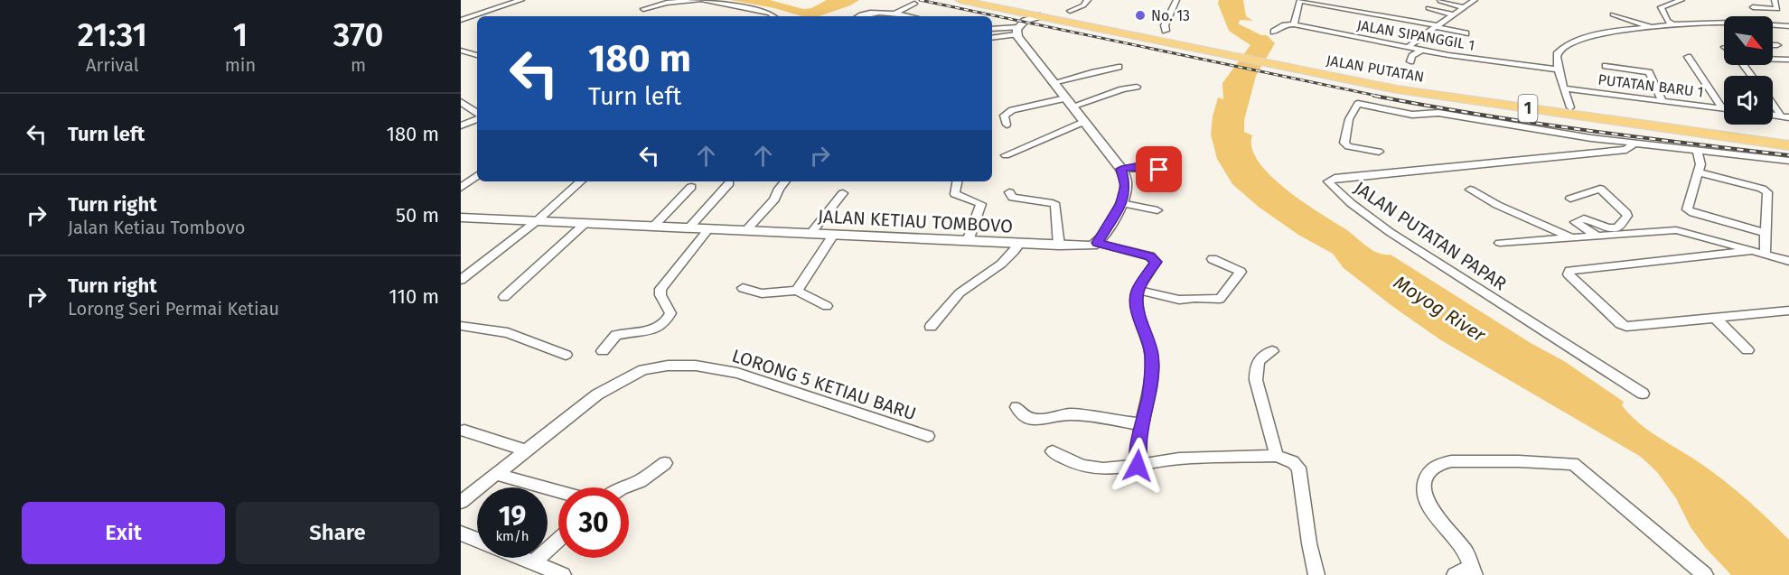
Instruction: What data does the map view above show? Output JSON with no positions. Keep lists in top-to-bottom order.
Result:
{
  "streets": {
    "highway": ["JALAN PUTATAN", "1"],
    "street": [
      "JALAN SIPANGGIL 1",
      "PUTATAN BARU 1",
      "JALAN KETIAU TOMBOVO",
      "JALAN PUTATAN PAPAR",
      "LORONG 5 KETIAU BARU"
    ]
  },
  "water": ["Moyog River"],
  "places": ["No. 13"],
  "north": "bottom right",
  "page": {
    "eta": [
      "21:31",
      "Arrival",
      "1",
      "min",
      "370",
      "m"
    ],
    "turn": ["180 m", "Turn left"],
    "list": [
      {
        "name": "Turn left",
        "value": "180 m"
      },
      {
        "name": "Turn right",
        "note": "Jalan Ketiau Tombovo",
        "value": "50 m"
      },
      {
        "name": "Turn right",
        "note": "Lorong Seri Permai Ketiau",
        "value": "110 m"
      }
    ],
    "speed": "19 km/h",
    "limit": "30",
    "buttons": ["Exit", "Share"]
  }
}
